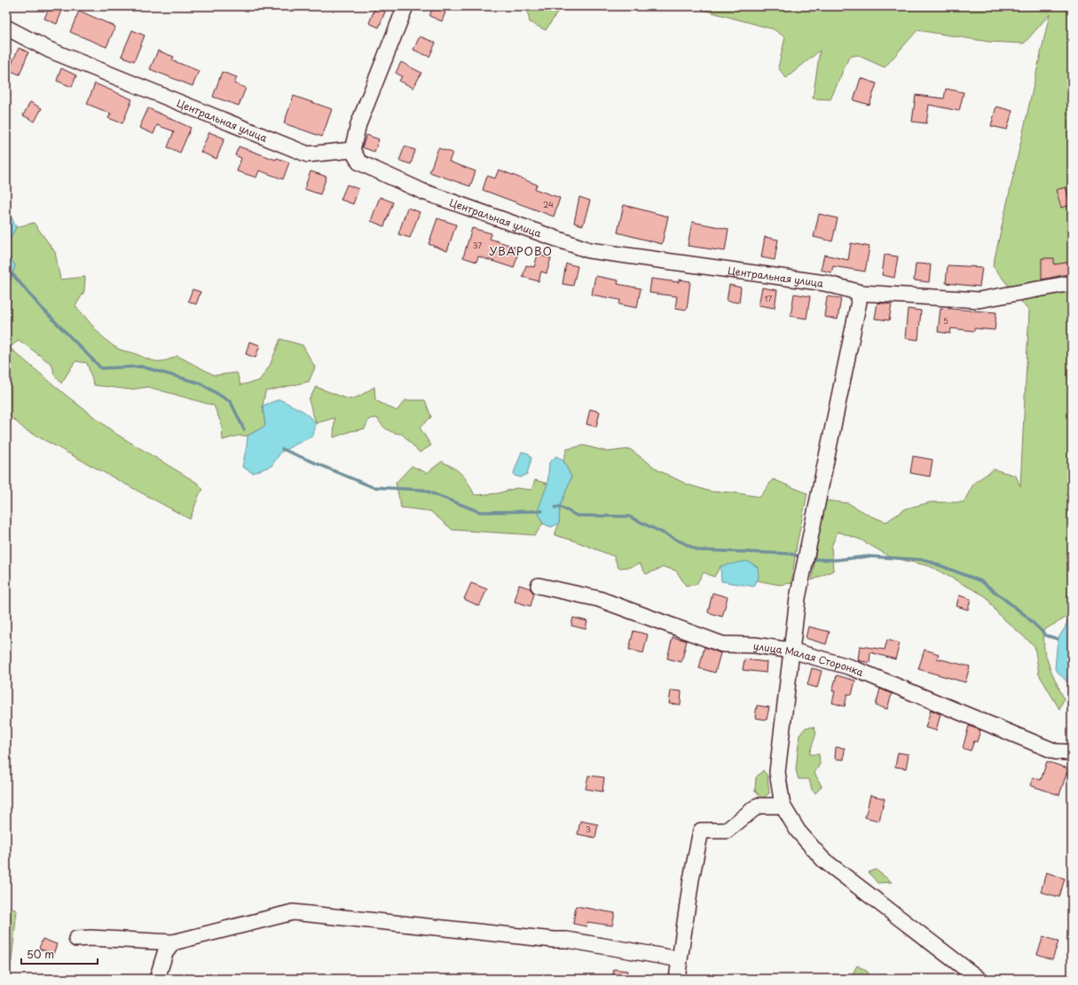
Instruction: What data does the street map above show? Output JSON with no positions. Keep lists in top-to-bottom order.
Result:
{
  "streets": {
    "street": ["Центральная улица", "улица Малая Сторонка"]
  },
  "districts": ["УВАРОВО"],
  "house_numbers": [
    "24",
    "37",
    "17",
    "5",
    "3"
  ],
  "scale_bar": "50 m"
}
